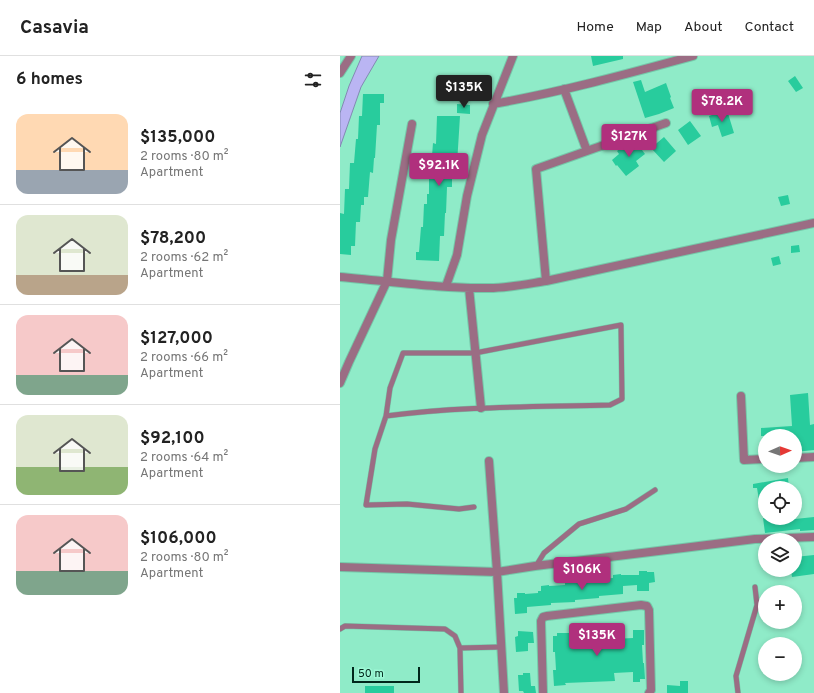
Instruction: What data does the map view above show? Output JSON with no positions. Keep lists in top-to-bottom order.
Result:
{
  "scale_bar": "50 m",
  "north": "right",
  "page": {
    "header": "Casavia",
    "nav": [
      "Home",
      "Map",
      "About",
      "Contact"
    ],
    "heading": "6 homes",
    "price": [
      "$135K",
      "$78.2K",
      "$127K",
      "$92.1K",
      "$106K",
      "$135K"
    ],
    "list": [
      {
        "name": "$135,000",
        "note": "2 rooms · 80 m² · Apartment"
      },
      {
        "name": "$78,200",
        "note": "2 rooms · 62 m² · Apartment"
      },
      {
        "name": "$127,000",
        "note": "2 rooms · 66 m² · Apartment"
      },
      {
        "name": "$92,100",
        "note": "2 rooms · 64 m² · Apartment"
      },
      {
        "name": "$106,000",
        "note": "2 rooms · 80 m² · Apartment"
      }
    ],
    "map_buttons": ["+", "−"],
    "scale": "50 m"
  }
}
